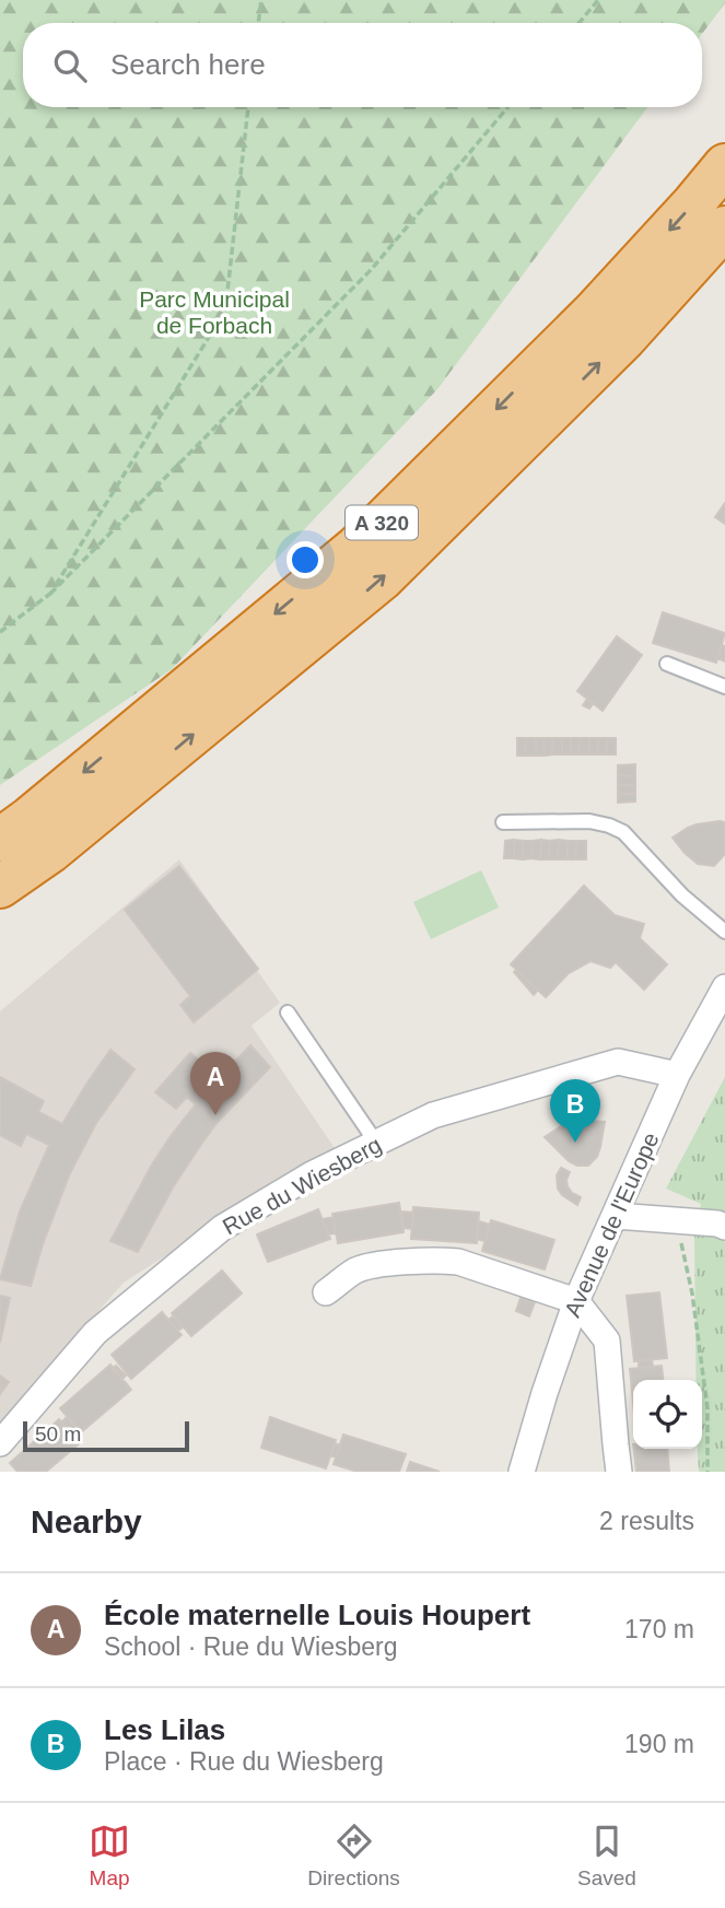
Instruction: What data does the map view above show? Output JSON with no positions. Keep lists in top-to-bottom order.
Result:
{
  "streets": {
    "highway": ["A 320"],
    "street": ["Rue du Wiesberg", "Avenue de l'Europe"]
  },
  "crossings": [
    ["Rue du Wiesberg", "Avenue de l'Europe"]
  ],
  "parks": ["Parc Municipal de Forbach"],
  "scale_bar": "50 m",
  "page": {
    "search": "Search here",
    "pins": ["A", "B"],
    "scale": "50 m",
    "heading": ["Nearby", "2 results"],
    "list": [
      {
        "mark": "A",
        "name": "École maternelle Louis Houpert",
        "note": "School · Rue du Wiesberg",
        "value": "170 m"
      },
      {
        "mark": "B",
        "name": "Les Lilas",
        "note": "Place · Rue du Wiesberg",
        "value": "190 m"
      }
    ],
    "nav": ["Map", "Directions", "Saved"]
  }
}
